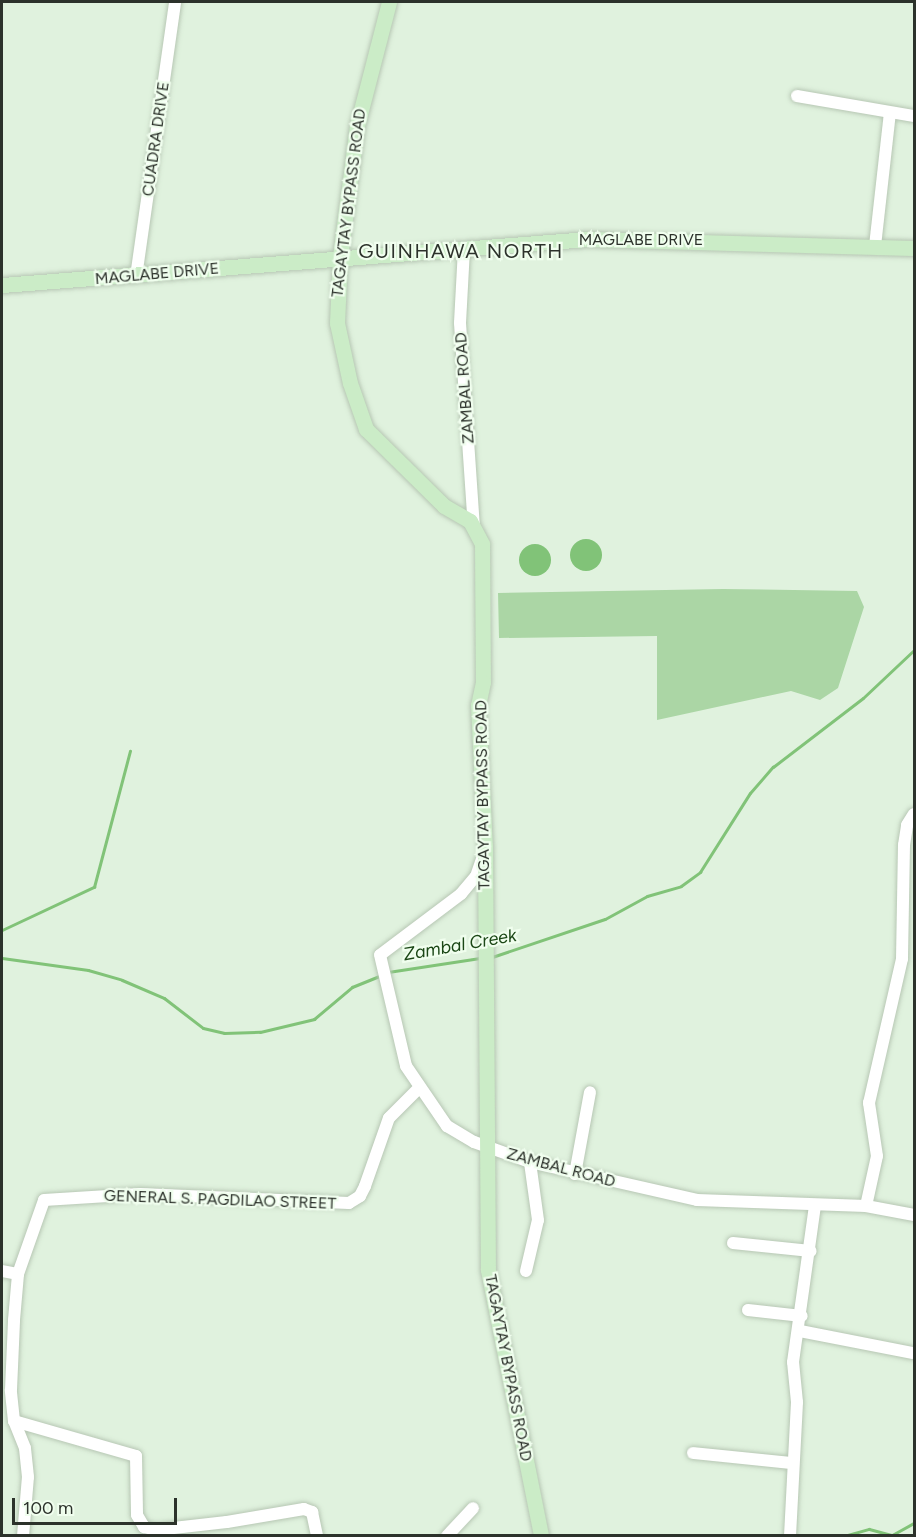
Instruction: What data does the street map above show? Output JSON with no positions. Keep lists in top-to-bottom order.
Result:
{
  "streets": {
    "main road": ["TAGAYTAY BYPASS ROAD", "MAGLABE DRIVE"],
    "street": ["CUADRA DRIVE", "ZAMBAL ROAD", "GENERAL S. PAGDILAO STREET"]
  },
  "crossings": [
    ["CUADRA DRIVE", "MAGLABE DRIVE"],
    ["TAGAYTAY BYPASS ROAD", "MAGLABE DRIVE"],
    ["TAGAYTAY BYPASS ROAD", "ZAMBAL ROAD"],
    ["MAGLABE DRIVE", "ZAMBAL ROAD"],
    ["ZAMBAL ROAD", "GENERAL S. PAGDILAO STREET"]
  ],
  "districts": ["GUINHAWA NORTH"],
  "water": ["Zambal Creek"],
  "scale_bar": "100 m"
}
